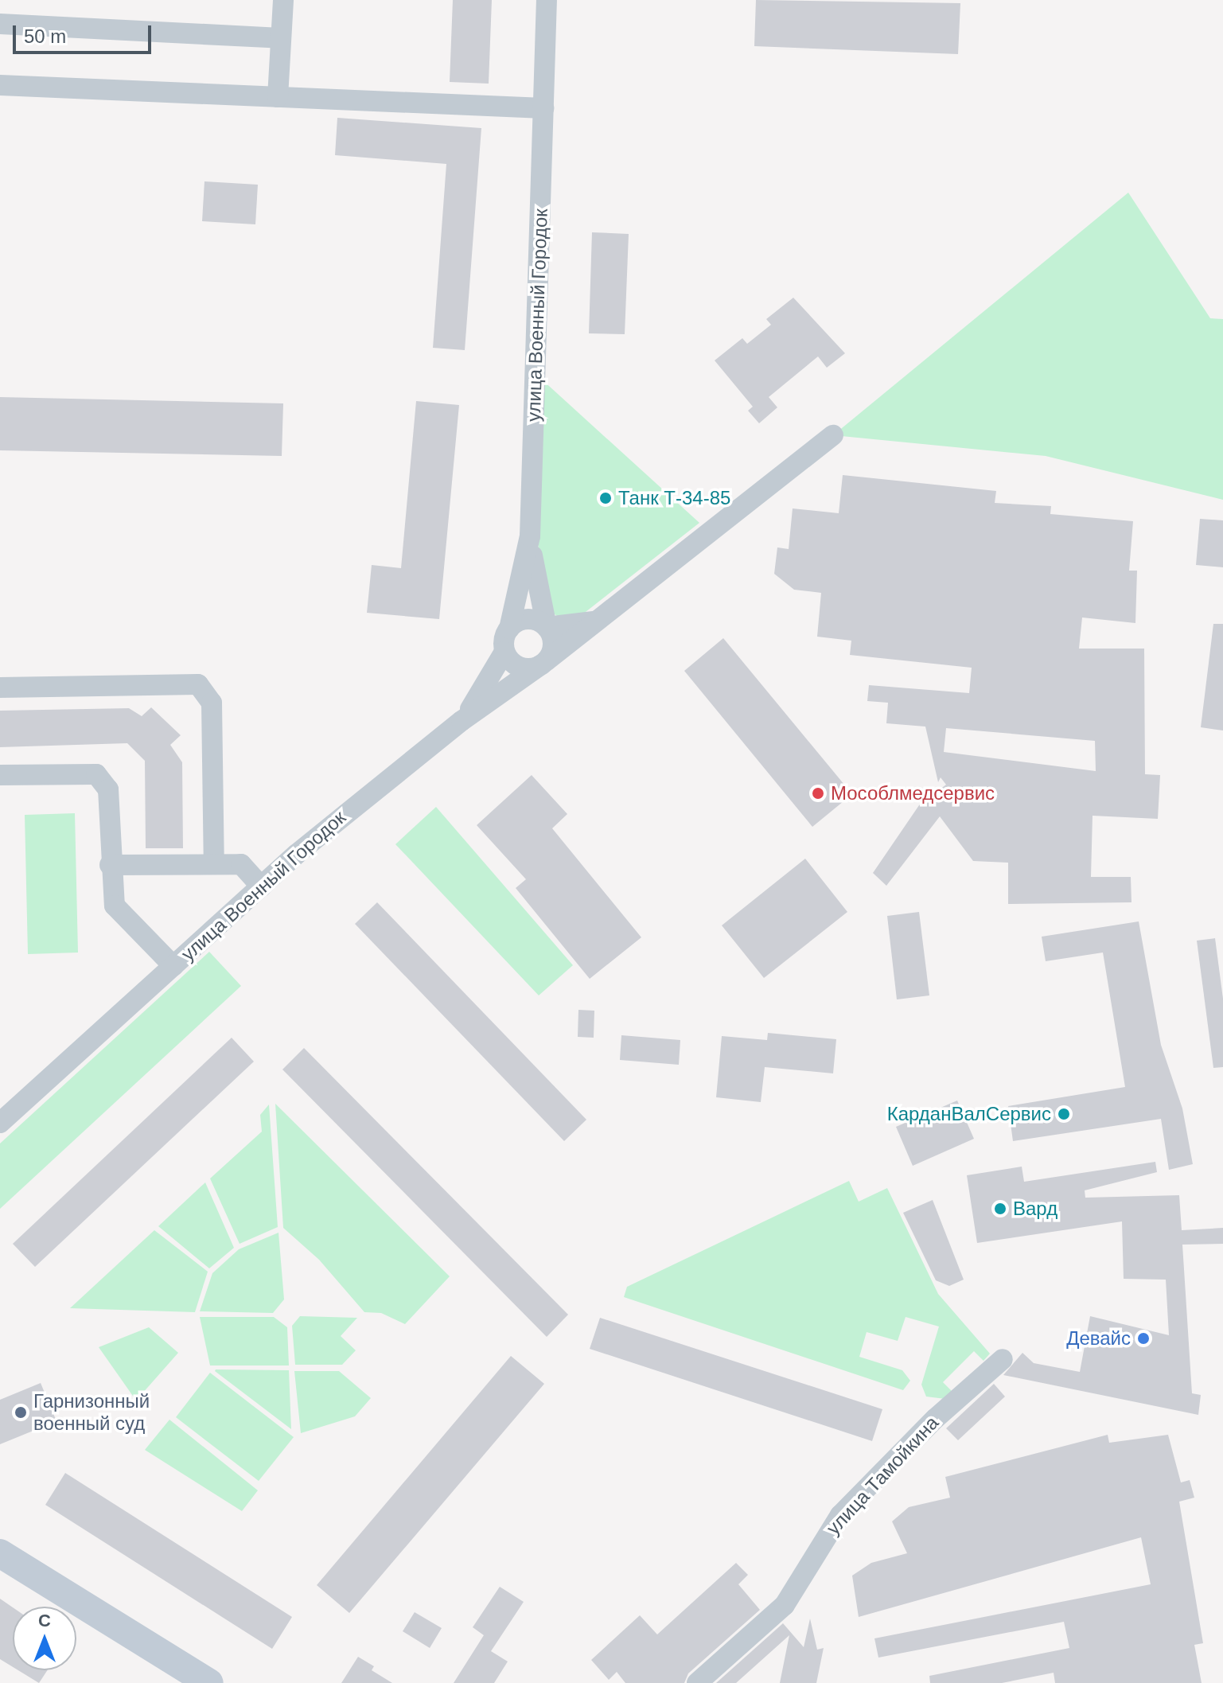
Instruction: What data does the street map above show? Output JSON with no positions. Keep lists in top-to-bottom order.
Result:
{
  "streets": {
    "street": ["улица Военный Городок", "улица Тамойкина"]
  },
  "places": [
    "Танк Т-34-85",
    "Мособлмедсервис",
    "КарданВалСервис",
    "Вард",
    "Девайс",
    "Гарнизонный военный суд"
  ],
  "scale_bar": "50 m",
  "north": "top"
}
